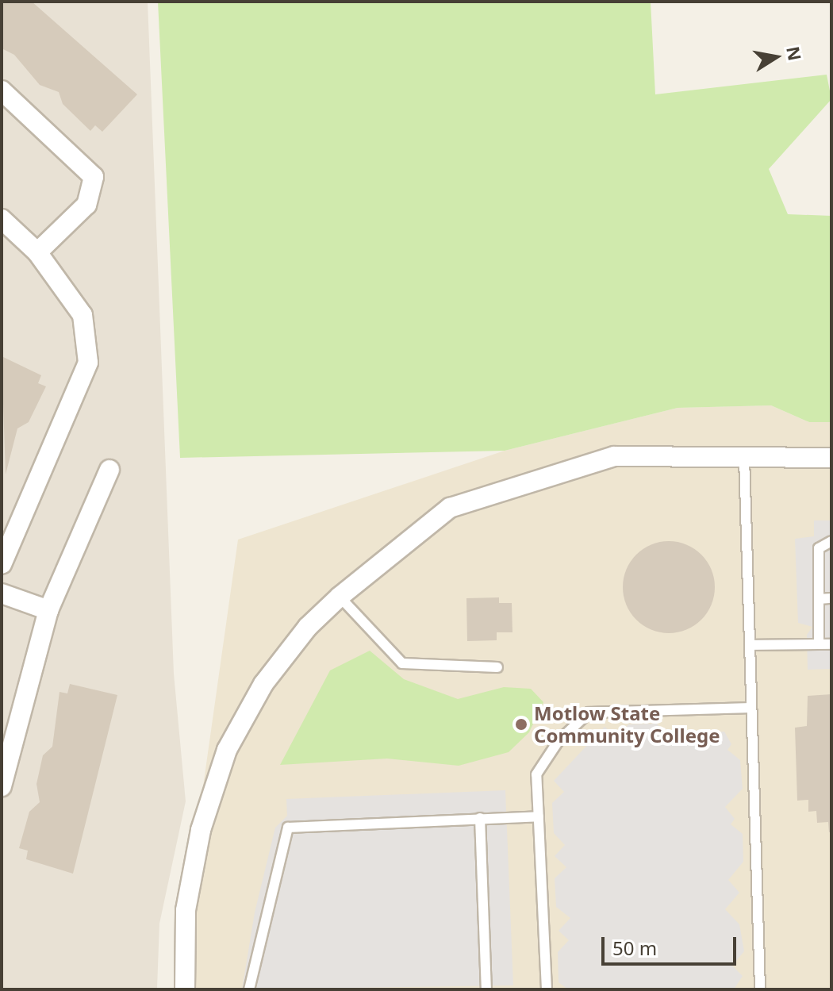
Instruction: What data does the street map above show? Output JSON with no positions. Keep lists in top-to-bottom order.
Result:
{
  "places": ["Motlow State Community College"],
  "scale_bar": "50 m",
  "north": "right"
}
